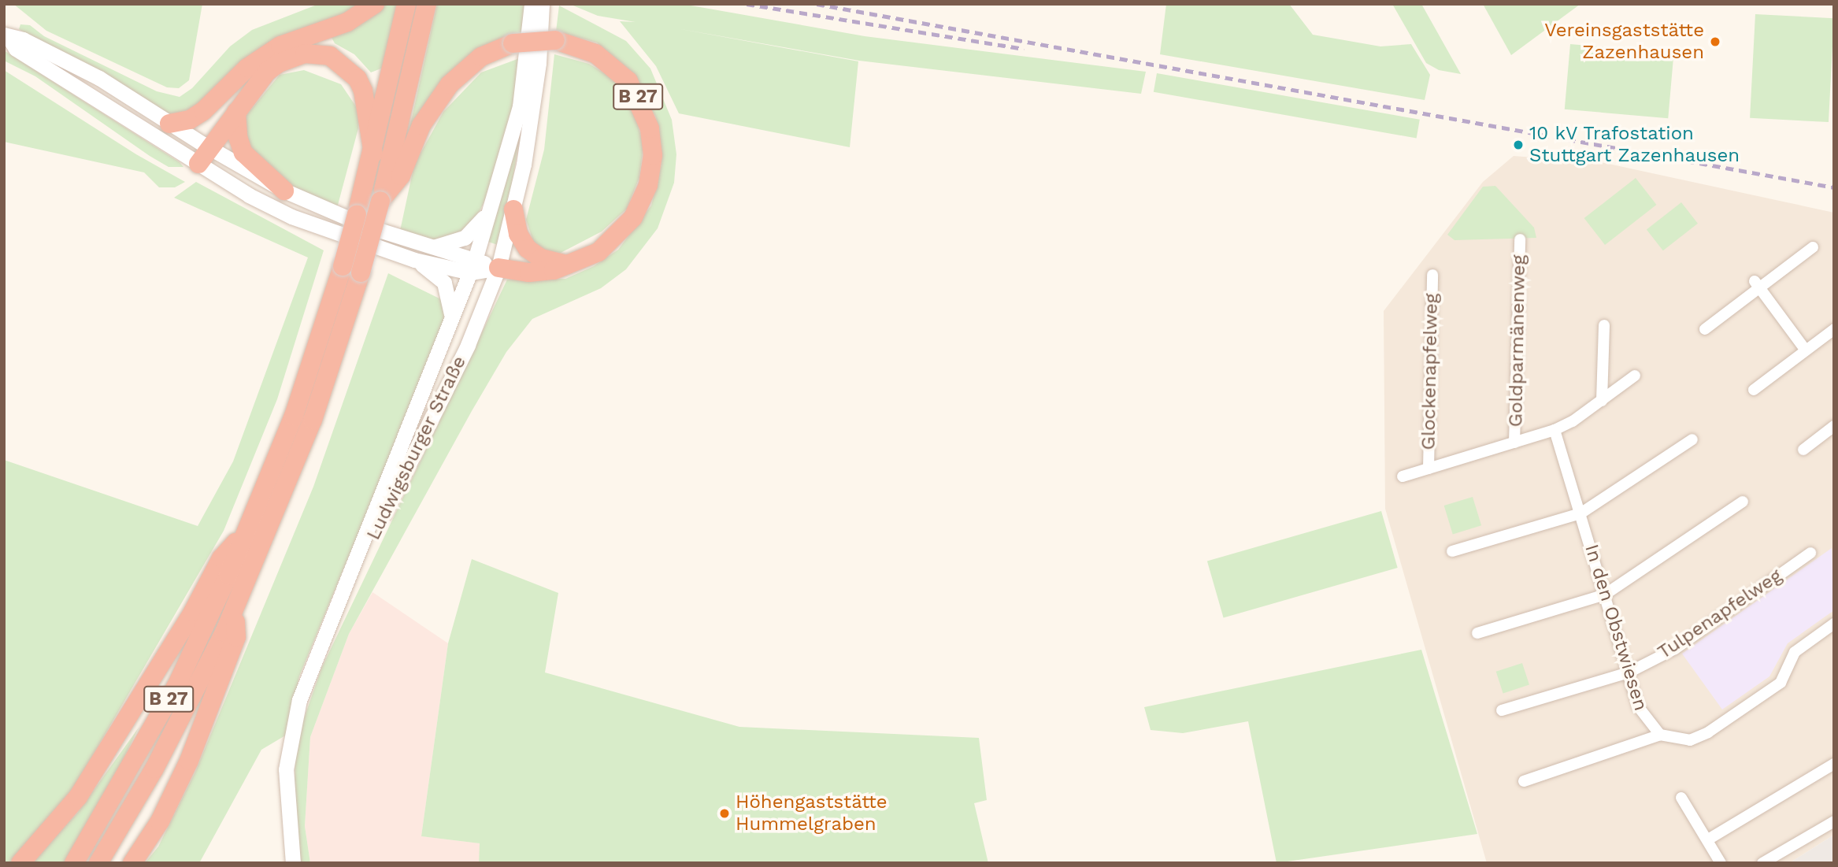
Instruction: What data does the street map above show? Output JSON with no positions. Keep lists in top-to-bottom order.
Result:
{
  "streets": {
    "highway": ["B 27"],
    "main road": ["Ludwigsburger Straße"],
    "street": [
      "Goldparmänenweg",
      "Glockenapfelweg",
      "Tulpenapfelweg",
      "In den Obstwiesen"
    ]
  },
  "crossings": [
    ["B 27", "Ludwigsburger Straße"],
    ["Tulpenapfelweg", "In den Obstwiesen"]
  ],
  "places": ["Vereinsgaststätte Zazenhausen", "10 kV Trafostation Stuttgart Zazenhausen", "Höhengaststätte Hummelgraben"]
}
